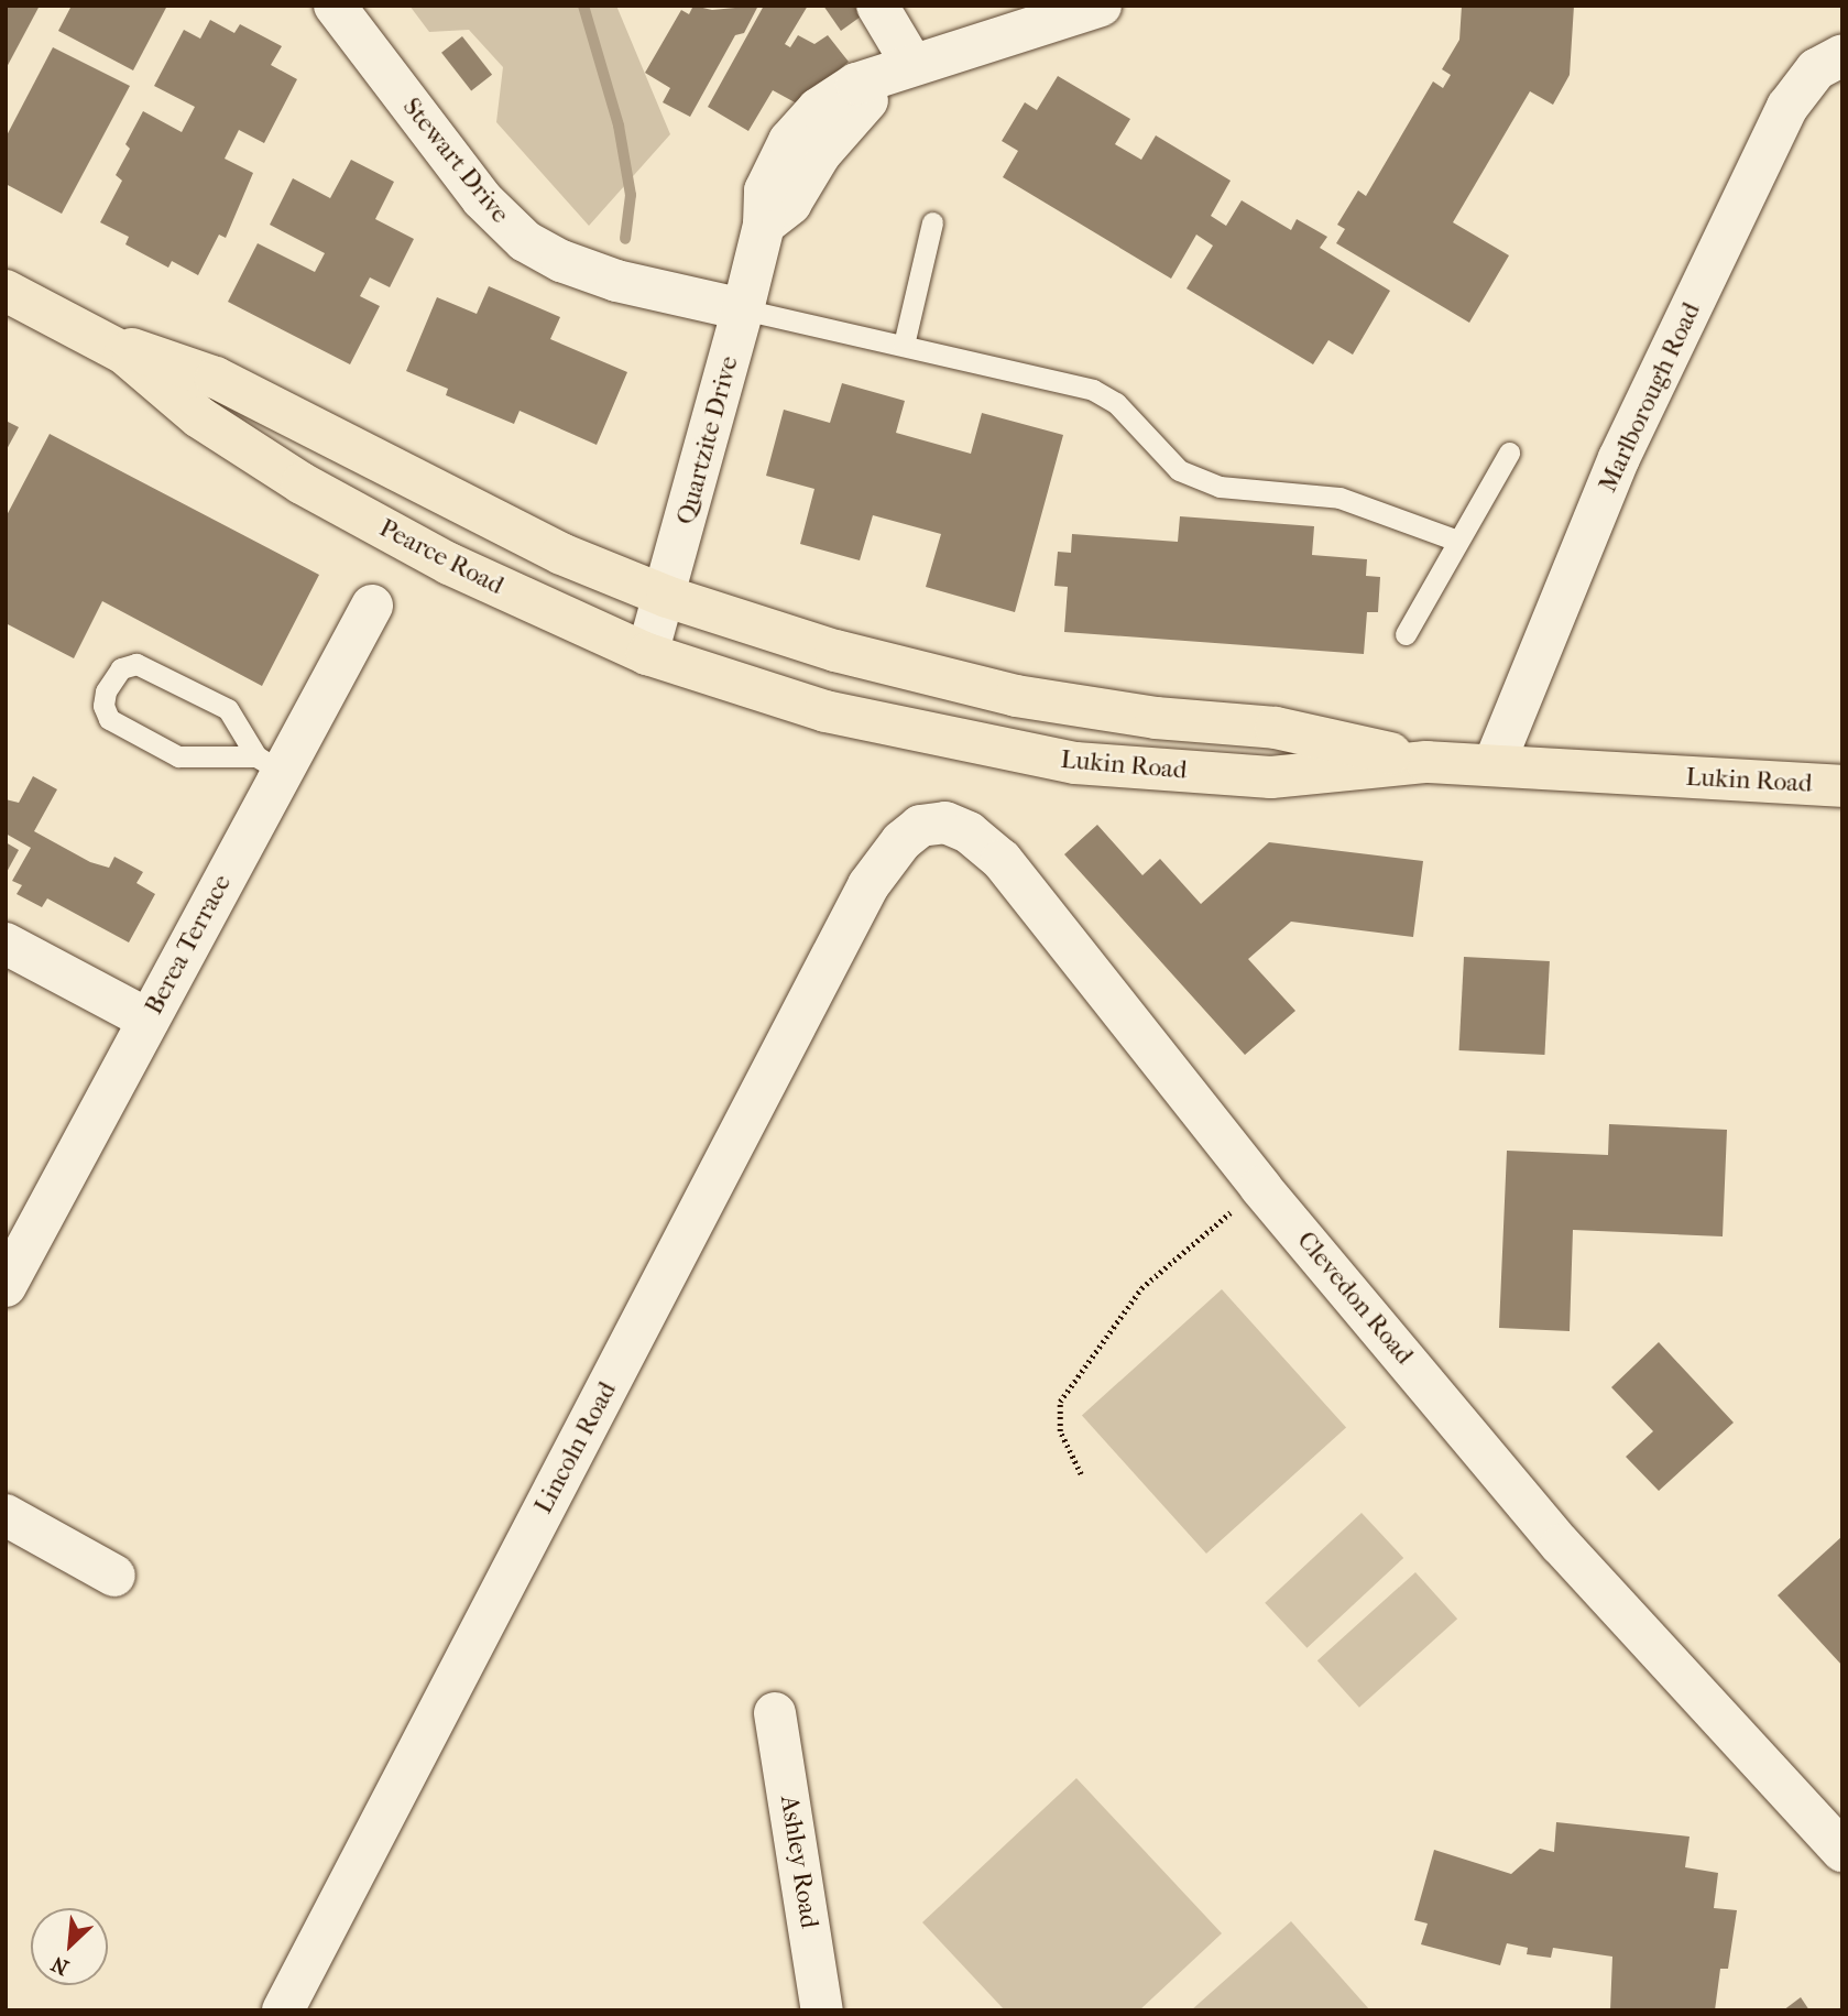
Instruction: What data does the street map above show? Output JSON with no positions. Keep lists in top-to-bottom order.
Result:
{
  "streets": {
    "main road": ["Pearce Road", "Lukin Road"],
    "street": [
      "Stewart Drive",
      "Marlborough Road",
      "Quartzite Drive",
      "Berea Terrace",
      "Clevedon Road",
      "Lincoln Road",
      "Ashley Road"
    ]
  },
  "crossings": [
    ["Stewart Drive", "Quartzite Drive"],
    ["Marlborough Road", "Lukin Road"],
    ["Quartzite Drive", "Pearce Road"],
    ["Pearce Road", "Lukin Road"],
    ["Clevedon Road", "Lincoln Road"]
  ],
  "north": "bottom left"
}
